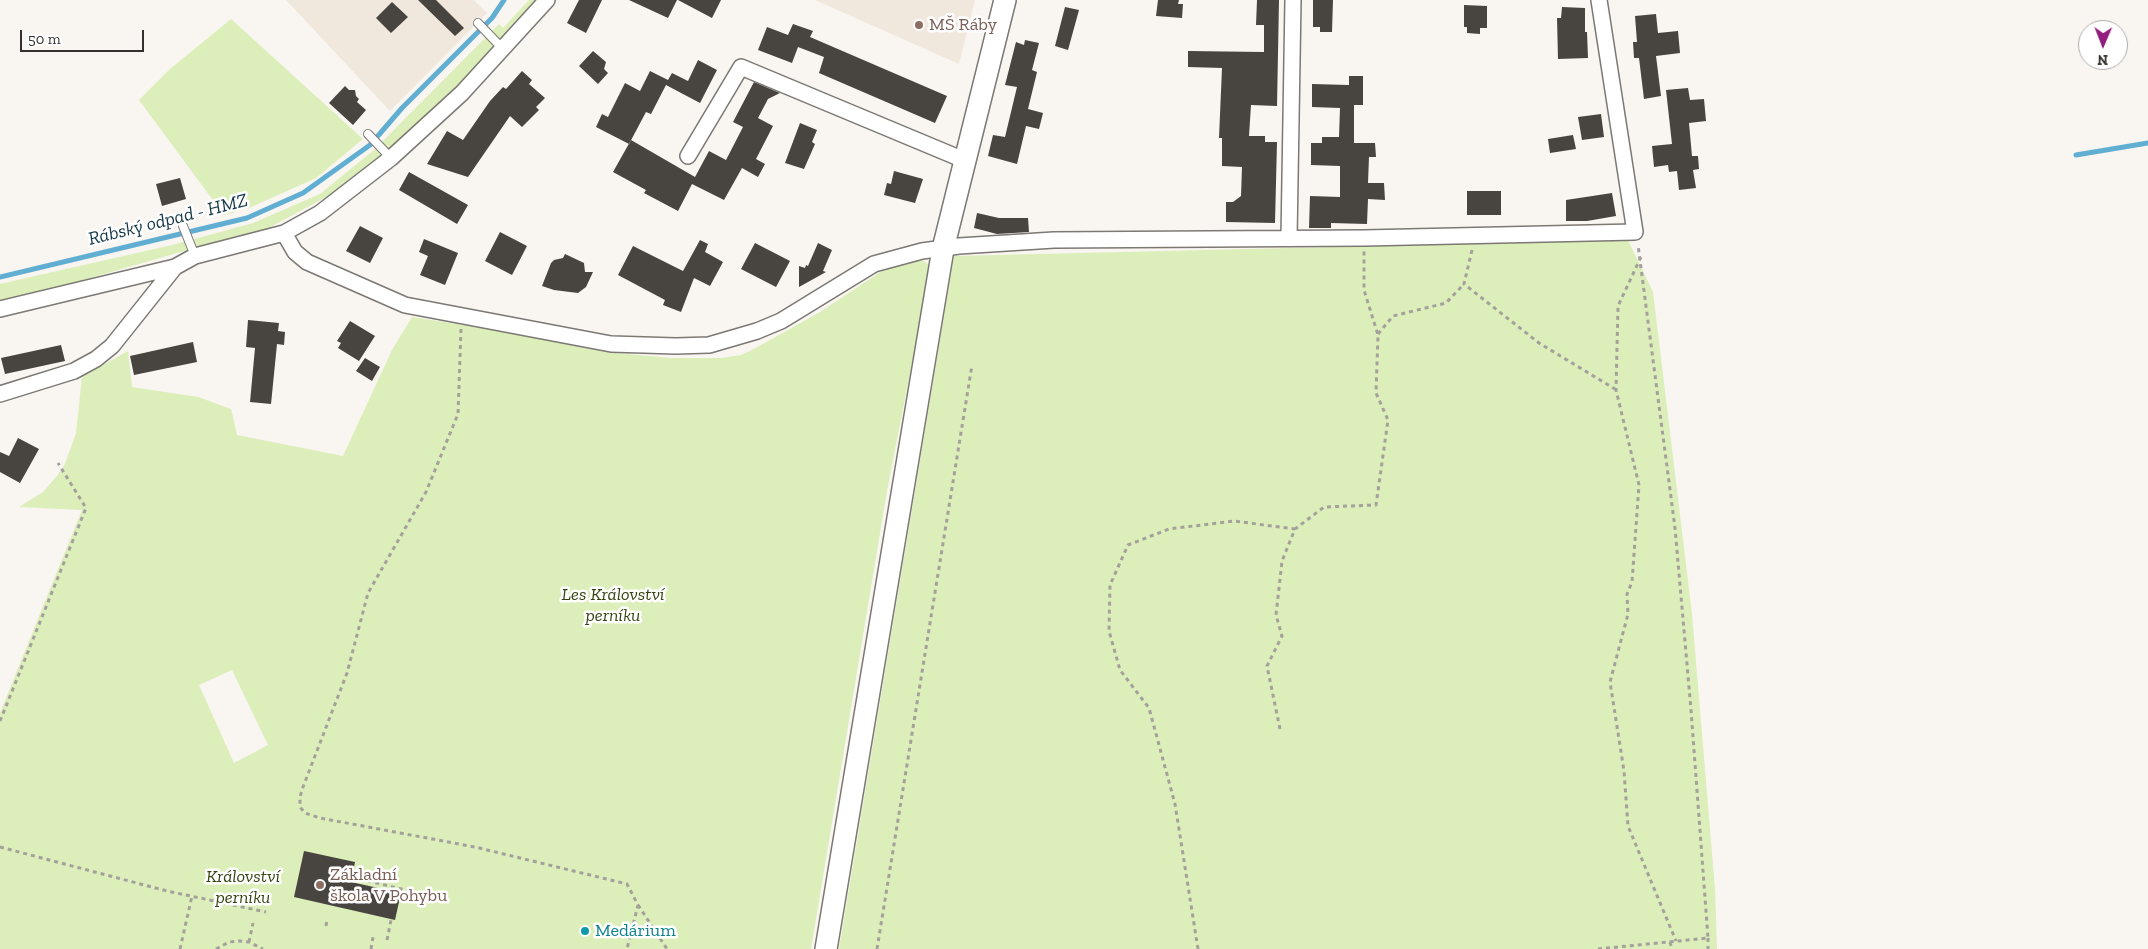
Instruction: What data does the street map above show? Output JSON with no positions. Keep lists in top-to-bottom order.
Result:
{
  "water": ["Rábský odpad - HMZ"],
  "parks": ["Les Království perníku", "Království perníku"],
  "places": ["MŠ Ráby", "Základní škola V Pohybu", "Medárium"],
  "scale_bar": "50 m",
  "north": "bottom"
}
